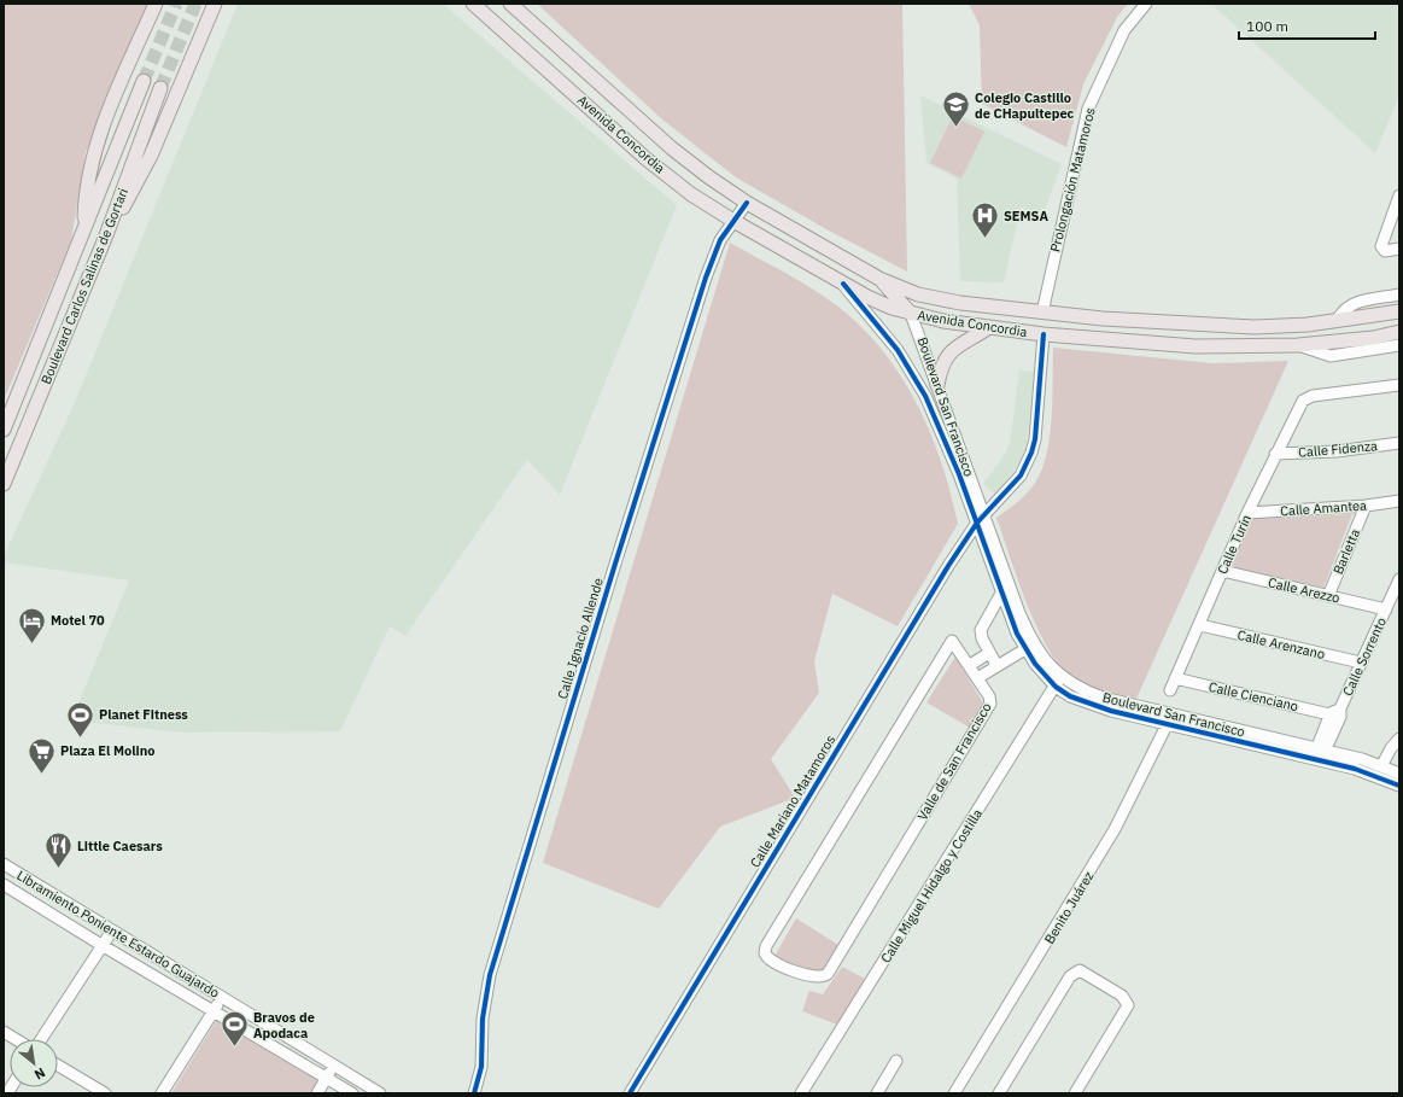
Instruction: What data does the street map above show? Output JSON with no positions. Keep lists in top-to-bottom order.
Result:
{
  "streets": {
    "main road": ["Avenida Concordia", "Boulevard Carlos Salinas de Gortari"],
    "street": [
      "Prolongación Matamoros",
      "Boulevard San Francisco",
      "Calle Fidenza",
      "Calle Amantea",
      "Calle Turín",
      "Barletta",
      "Calle Arezzo",
      "Calle Ignacio Allende",
      "Calle Arenzano",
      "Calle Sorrento",
      "Calle Cienciano",
      "Valle de San Francisco",
      "Calle Mariano Matamoros",
      "Calle Miguel Hidalgo y Costilla",
      "Benito Juárez",
      "Libramiento Poniente Estardo Guajardo"
    ]
  },
  "crossings": [
    ["Avenida Concordia", "Prolongación Matamoros"],
    ["Avenida Concordia", "Boulevard San Francisco"],
    ["Avenida Concordia", "Calle Ignacio Allende"],
    ["Avenida Concordia", "Calle Mariano Matamoros"],
    ["Boulevard San Francisco", "Calle Sorrento"],
    ["Boulevard San Francisco", "Calle Mariano Matamoros"],
    ["Boulevard San Francisco", "Calle Miguel Hidalgo y Costilla"],
    ["Boulevard San Francisco", "Benito Juárez"],
    ["Calle Fidenza", "Calle Turín"],
    ["Calle Amantea", "Calle Turín"],
    ["Calle Amantea", "Barletta"],
    ["Calle Turín", "Calle Arezzo"],
    ["Calle Turín", "Calle Arenzano"],
    ["Calle Turín", "Calle Cienciano"],
    ["Barletta", "Calle Arezzo"],
    ["Calle Arezzo", "Calle Sorrento"],
    ["Calle Arenzano", "Calle Sorrento"],
    ["Calle Sorrento", "Calle Cienciano"]
  ],
  "places": {
    "school or university": ["Colegio Castillo de CHapultepec"],
    "hospital": ["SEMSA"],
    "hotel": ["Motel 70"],
    "sports": ["Planet Fitness", "Bravos de Apodaca"],
    "supermarket": ["Plaza El Molino"],
    "restaurant": ["Little Caesars"]
  },
  "scale_bar": "100 m",
  "north": "bottom right"
}
